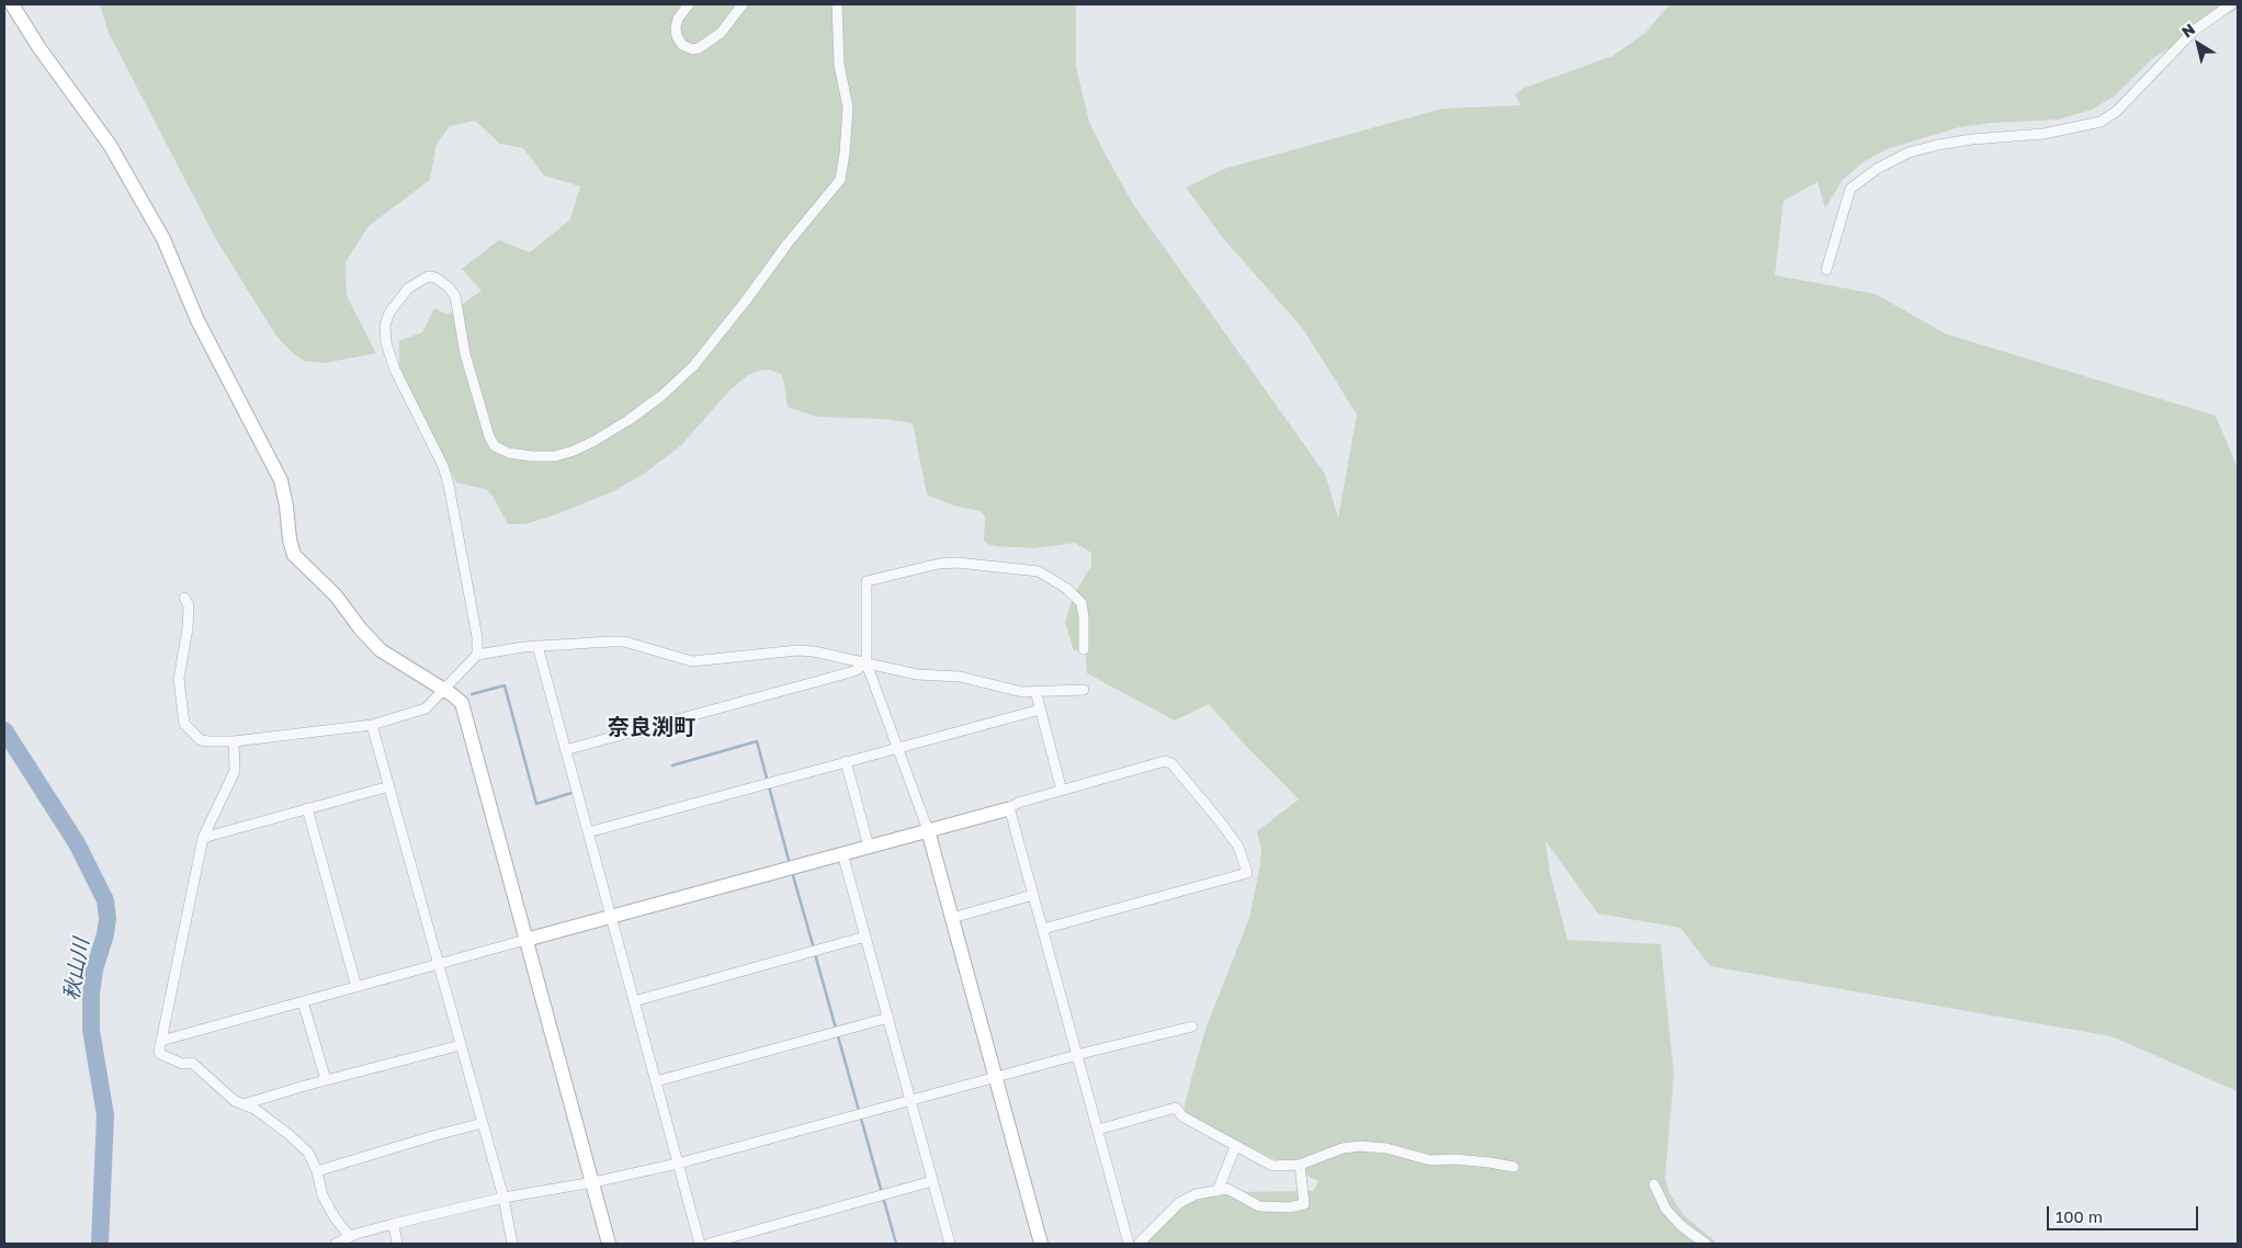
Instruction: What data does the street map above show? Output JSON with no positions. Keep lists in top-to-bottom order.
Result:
{
  "districts": ["奈良渕町"],
  "water": ["秋山川"],
  "scale_bar": "100 m",
  "north": "top left"
}
